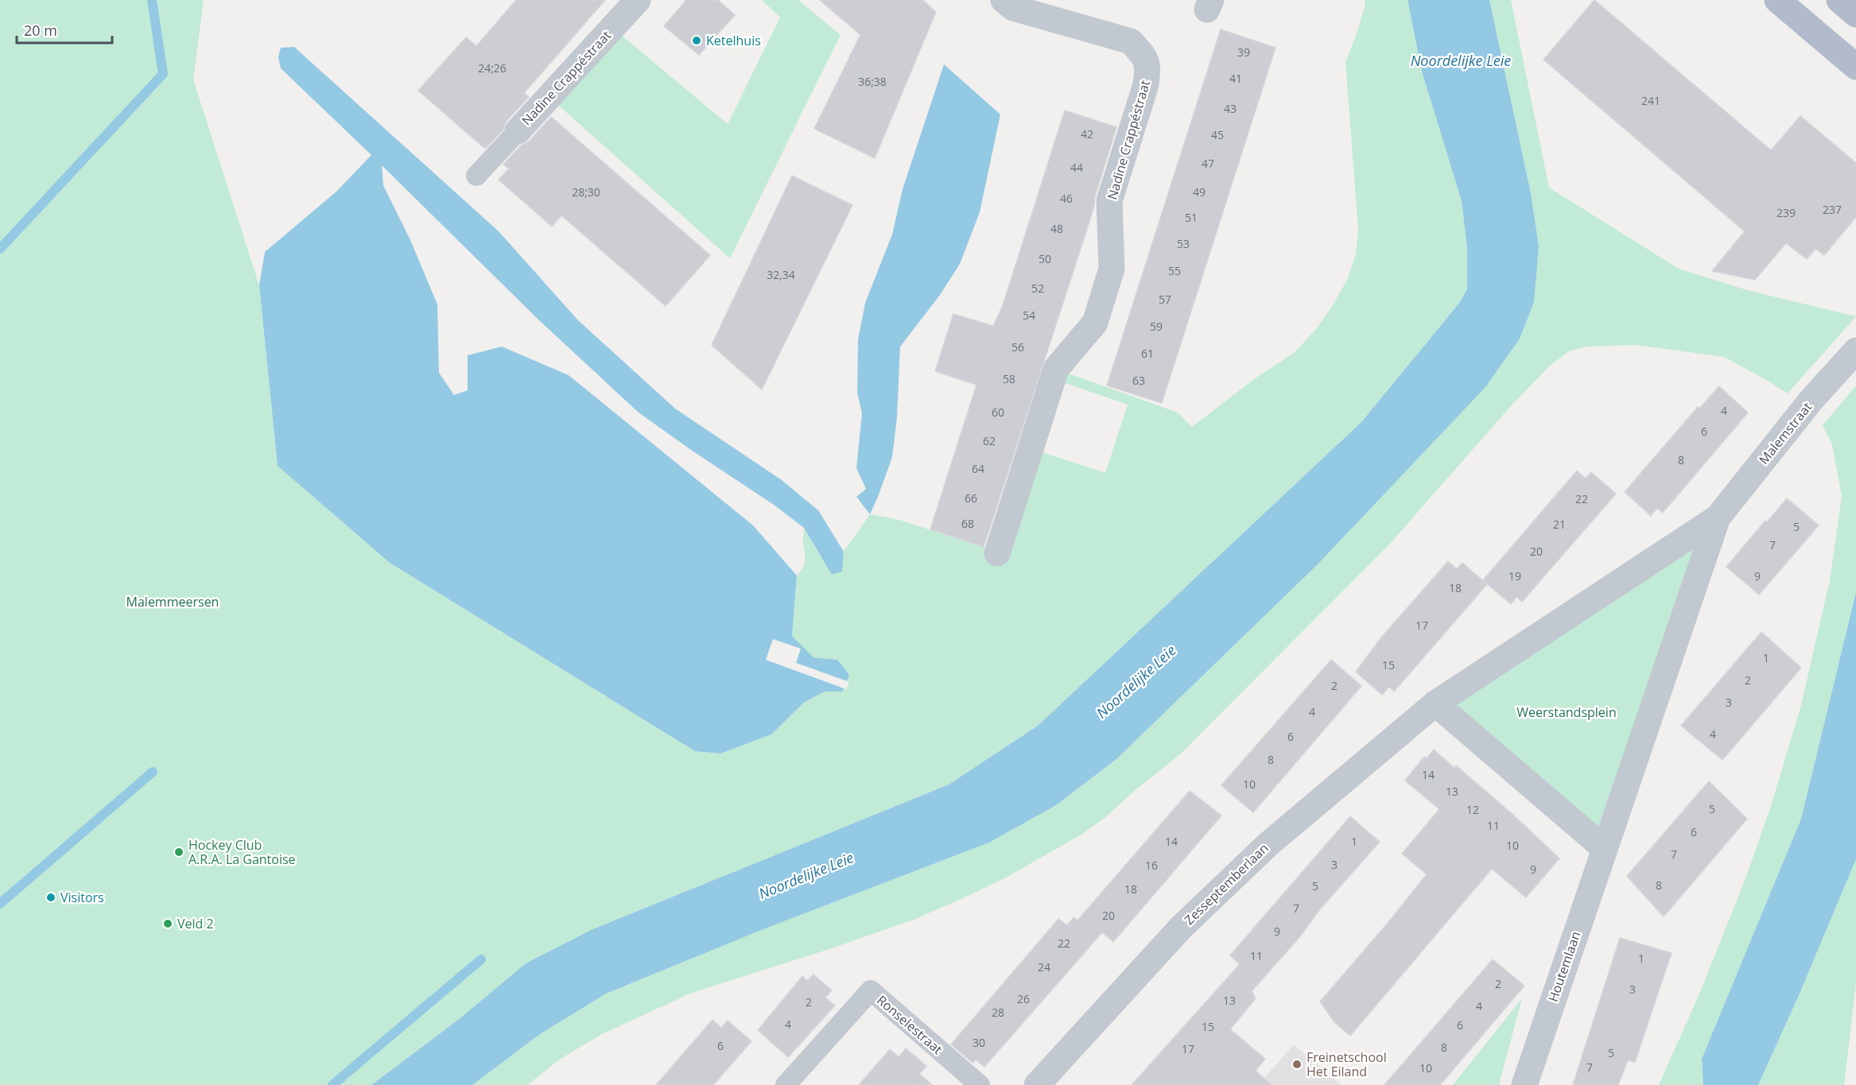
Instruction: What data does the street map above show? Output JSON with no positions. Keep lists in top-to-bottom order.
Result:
{
  "streets": {
    "street": [
      "Nadine Crappéstraat",
      "Malemstraat",
      "Zesseptemberlaan",
      "Houtemlaan",
      "Ronselestraat"
    ]
  },
  "water": ["Noordelijke Leie"],
  "parks": ["Malemmeersen", "Weerstandsplein"],
  "places": [
    "Ketelhuis",
    "Hockey Club A.R.A. La Gantoise",
    "Visitors",
    "Veld 2",
    "Freinetschool Het Eiland"
  ],
  "house_numbers": [
    "39",
    "24;26",
    "41",
    "36;38",
    "241",
    "43",
    "42",
    "45",
    "47",
    "44",
    "28;30",
    "49",
    "46",
    "237",
    "239",
    "51",
    "48",
    "53",
    "50",
    "55",
    "32,34",
    "52",
    "57",
    "54",
    "59",
    "56",
    "61",
    "58",
    "63",
    "4",
    "60",
    "6",
    "62",
    "8",
    "64",
    "66",
    "22",
    "68",
    "21",
    "5",
    "7",
    "20",
    "19",
    "9",
    "18",
    "17",
    "1",
    "15",
    "2",
    "2",
    "3",
    "4",
    "4",
    "6",
    "8",
    "14",
    "10",
    "13",
    "5",
    "12",
    "11",
    "6",
    "14",
    "1",
    "10",
    "7",
    "3",
    "16",
    "9",
    "8",
    "5",
    "18",
    "7",
    "20",
    "9",
    "22",
    "11",
    "1",
    "24",
    "2",
    "3",
    "26",
    "13",
    "2",
    "4",
    "28",
    "4",
    "6",
    "15",
    "30",
    "6",
    "8",
    "17",
    "5",
    "7",
    "10"
  ],
  "scale_bar": "20 m"
}
